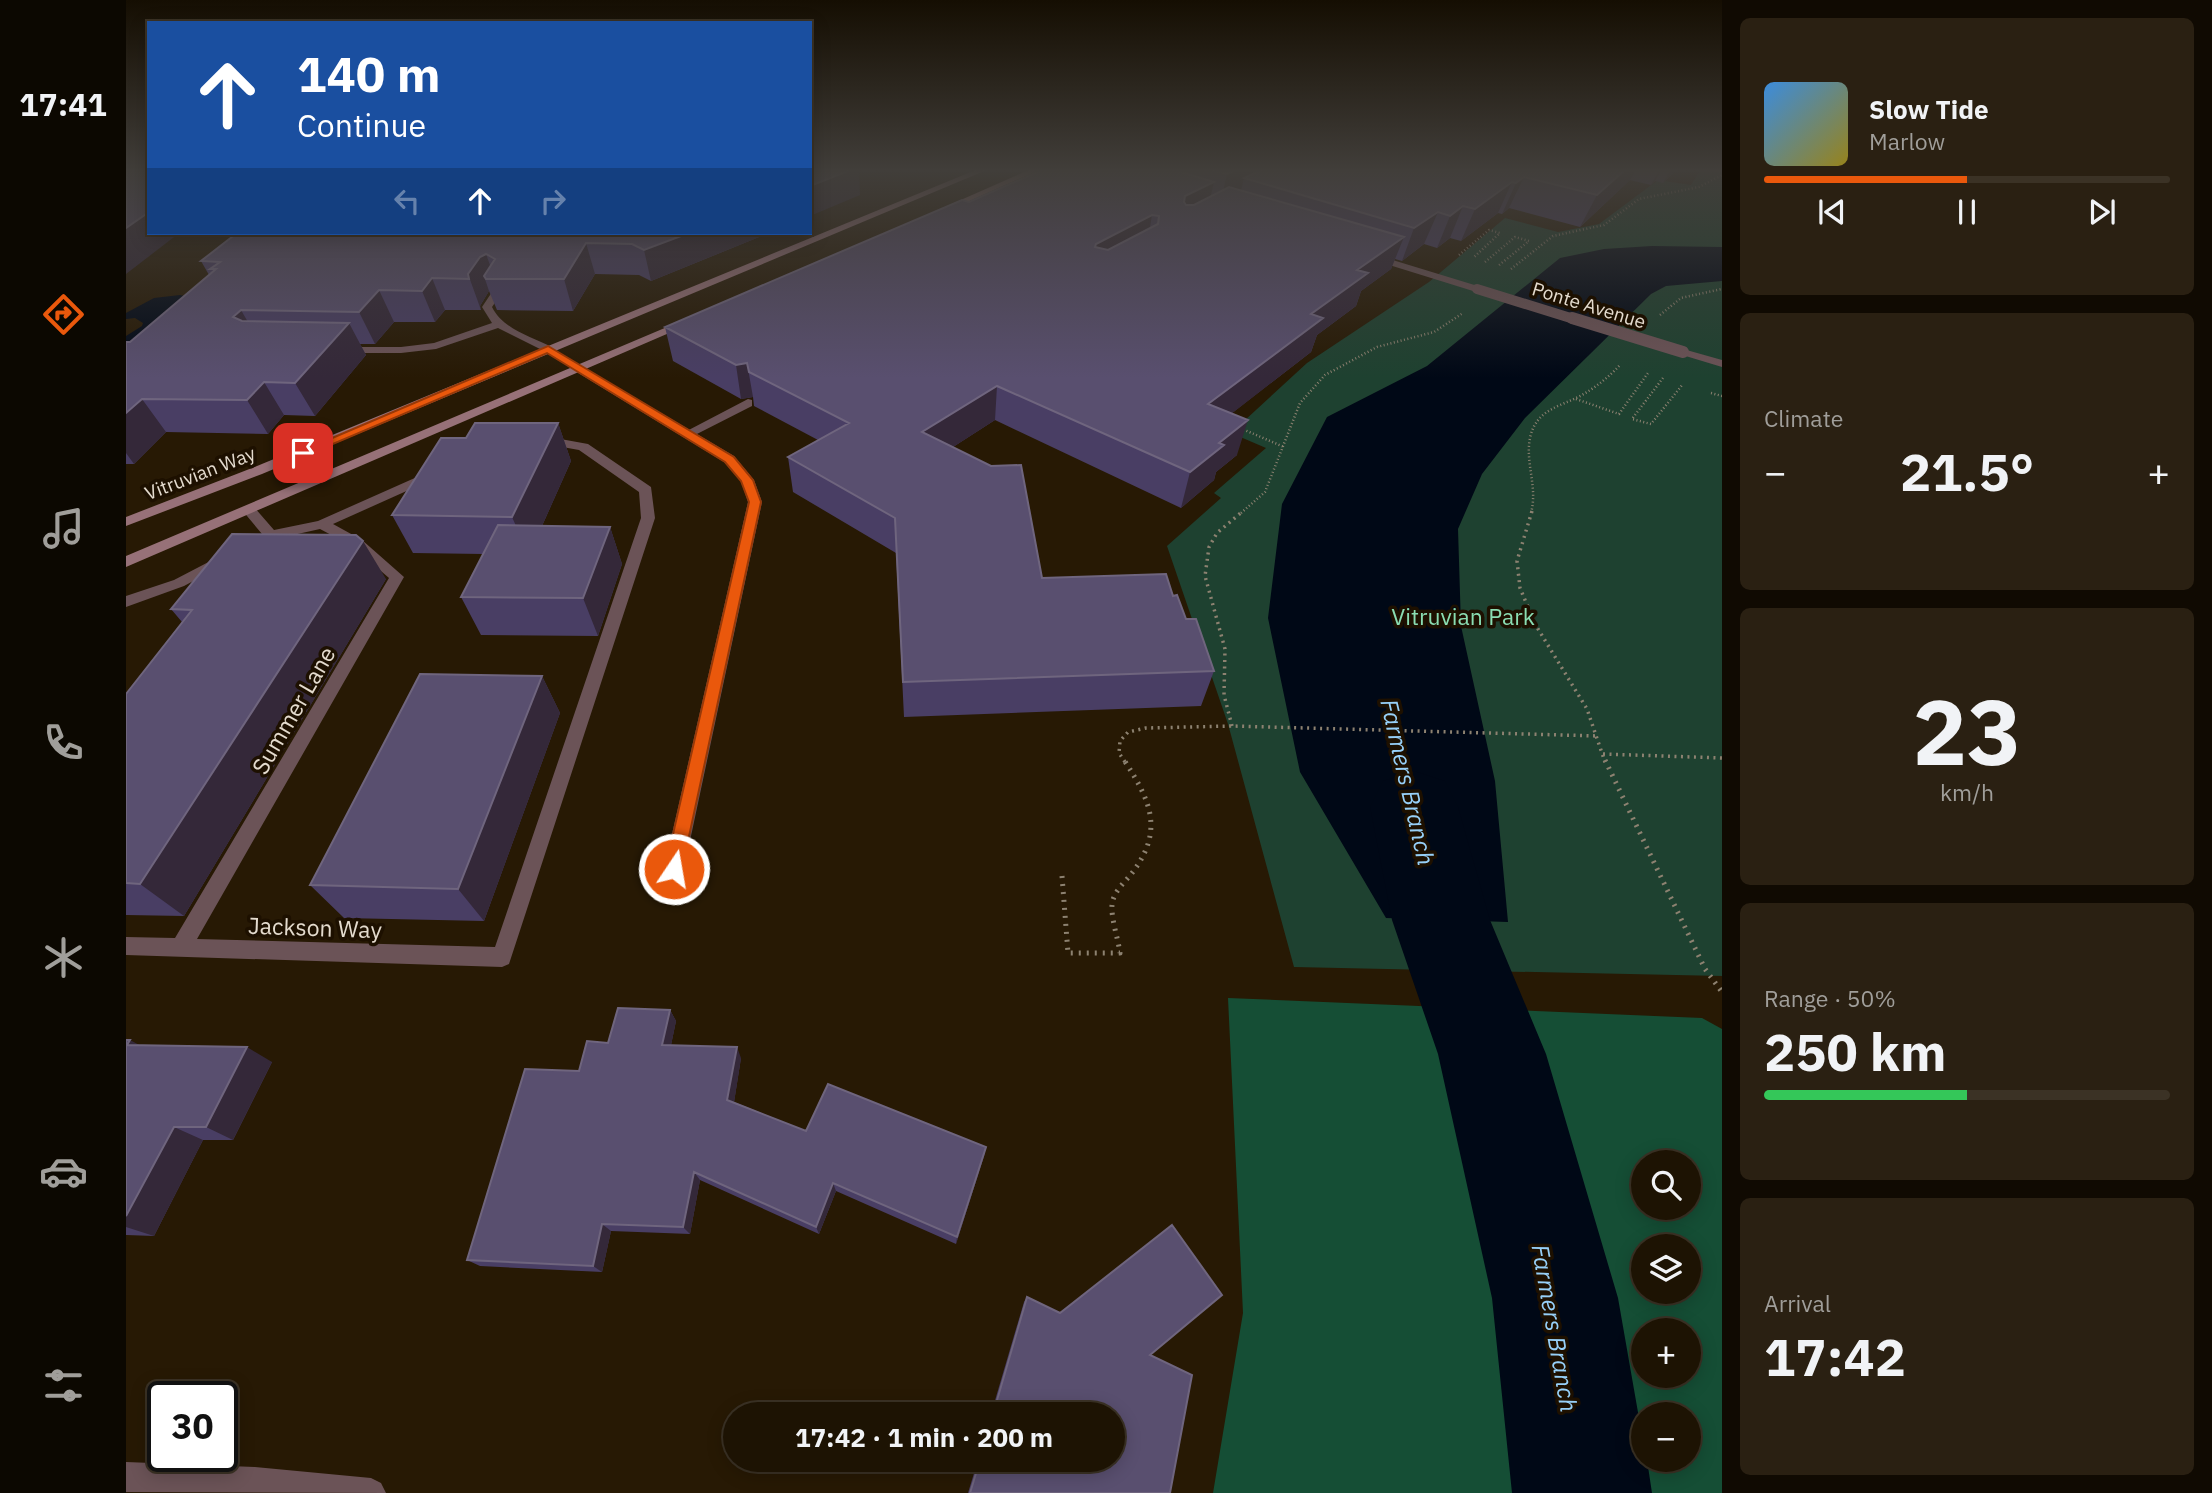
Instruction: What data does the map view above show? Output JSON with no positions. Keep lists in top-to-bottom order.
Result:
{
  "streets": {
    "main road": ["Vitruvian Way"],
    "street": ["Ponte Avenue", "Summer Lane", "Jackson Way"]
  },
  "crossings": [
    ["Summer Lane", "Jackson Way"]
  ],
  "water": ["Farmers Branch"],
  "parks": ["Vitruvian Park"],
  "page": {
    "tabs": "17:41",
    "turn": ["140 m", "Continue"],
    "song": ["Slow Tide", "Marlow"],
    "tile": [
      "Climate",
      ["23", "km/h"],
      ["Range · 50%", "250 km"],
      ["Arrival", "17:42"]
    ],
    "heat": ["−", "21.5°", "+"],
    "map_buttons": ["+", "−"],
    "limit": "30",
    "trip": "17:42 · 1 min · 200 m"
  }
}
